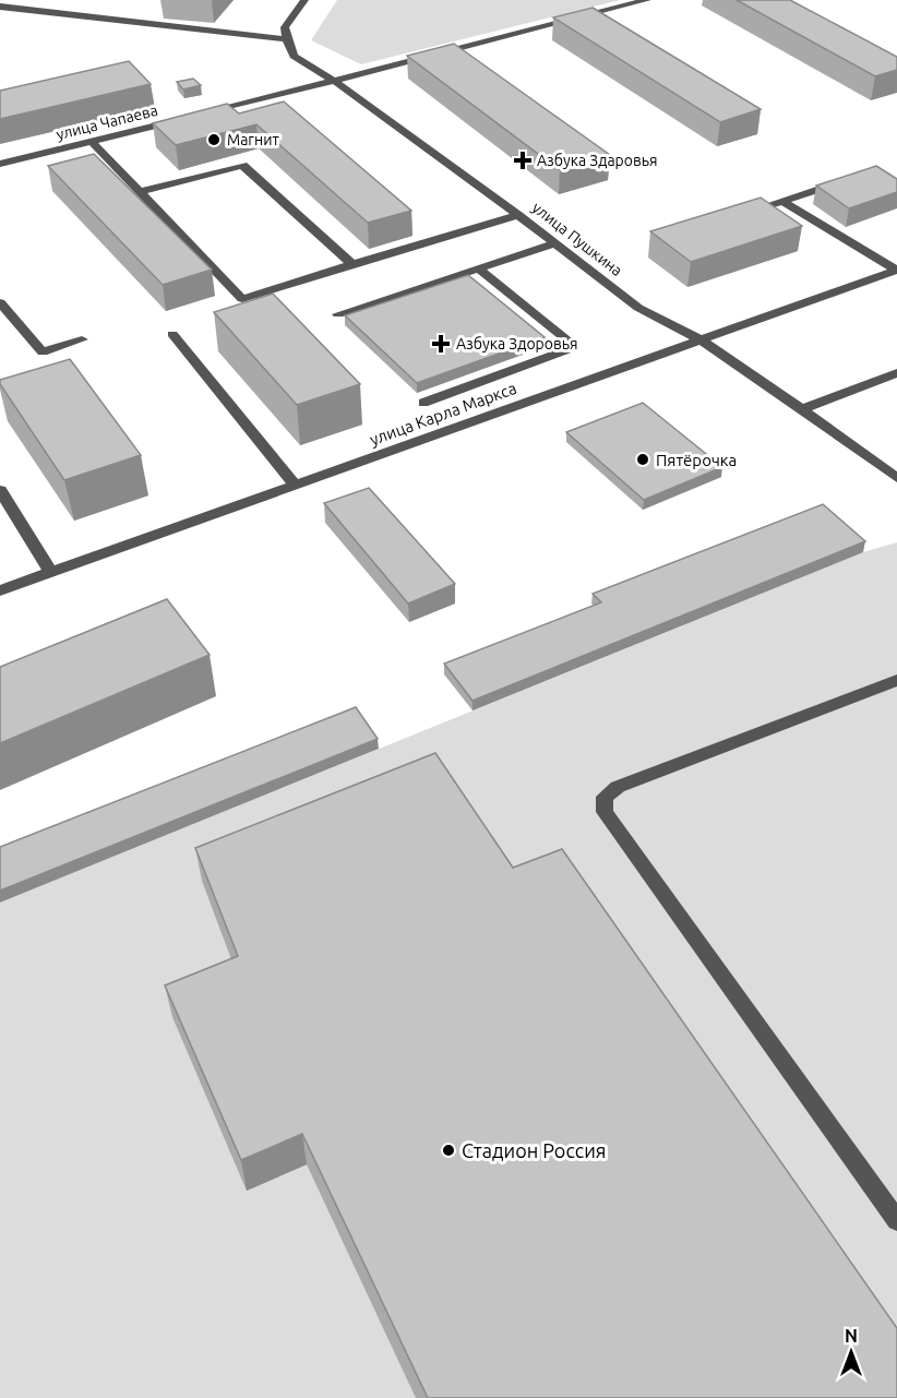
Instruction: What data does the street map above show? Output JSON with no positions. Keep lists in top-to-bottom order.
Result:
{
  "streets": {
    "street": ["улица Чапаева", "улица Пушкина", "улица Карла Маркса"]
  },
  "crossings": [
    ["улица Пушкина", "улица Карла Маркса"]
  ],
  "places": {
    "other": ["Магнит", "Пятёрочка", "Стадион Россия"],
    "health": ["Азбука Здаровья", "Азбука Здоровья"]
  },
  "north": "top"
}
